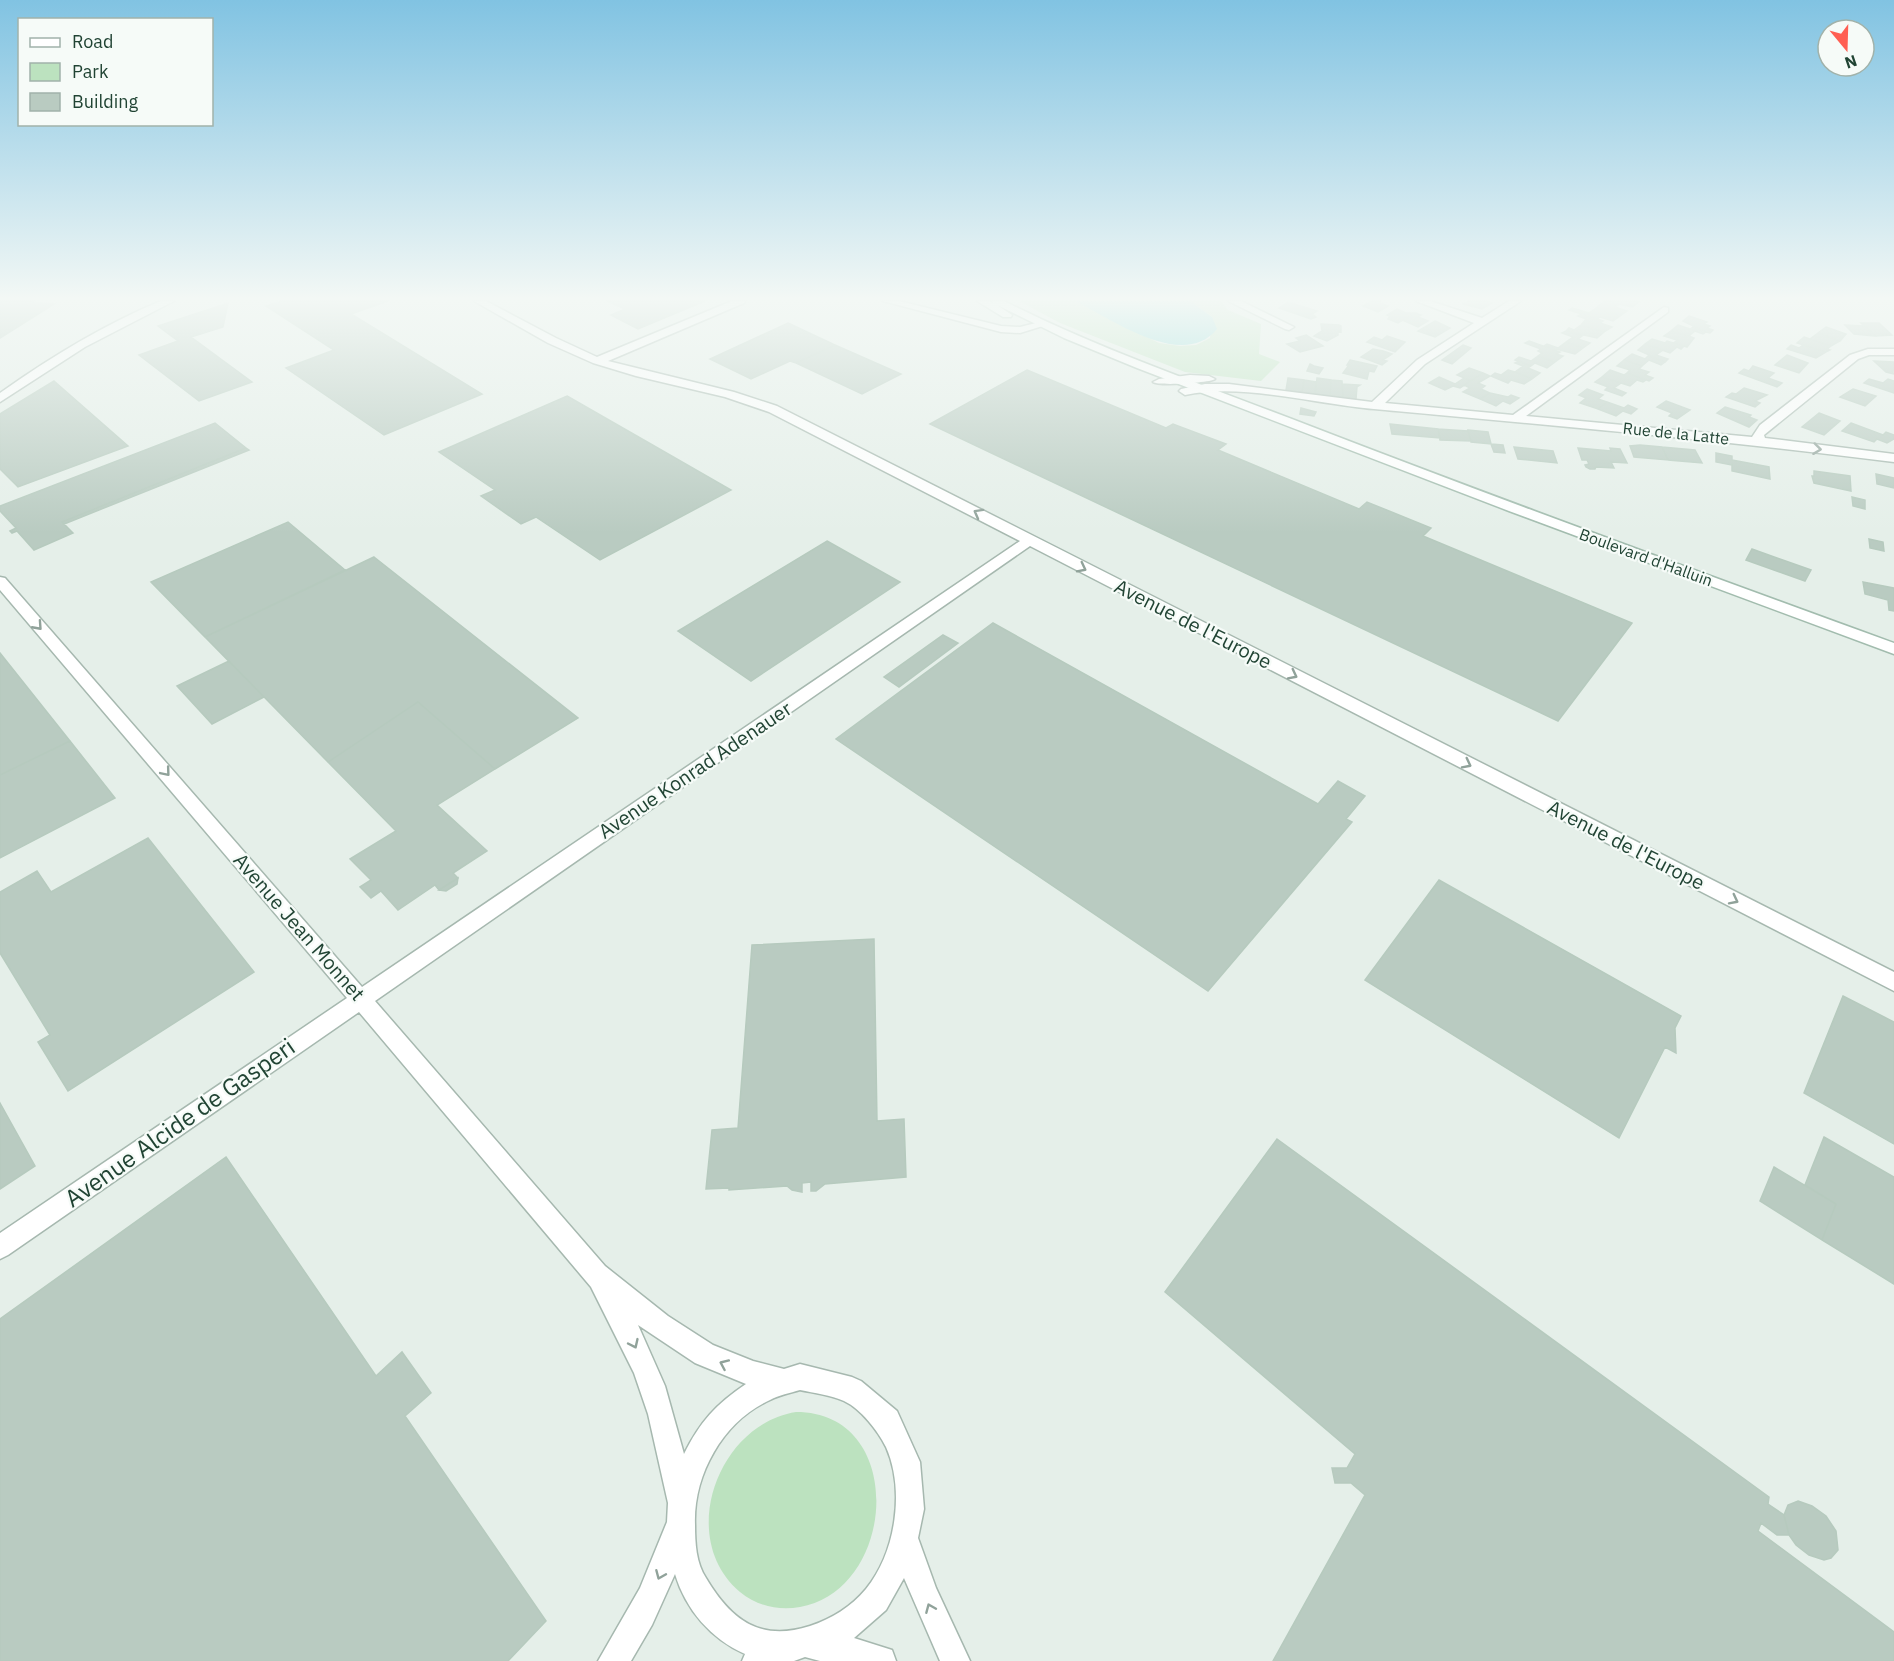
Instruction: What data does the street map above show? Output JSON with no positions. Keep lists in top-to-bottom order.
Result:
{
  "streets": {
    "street": [
      "Rue de la Latte",
      "Boulevard d'Halluin",
      "Avenue de l'Europe",
      "Avenue Konrad Adenauer",
      "Avenue Jean Monnet",
      "Avenue Alcide de Gasperi"
    ]
  },
  "crossings": [
    ["Rue de la Latte", "Boulevard d'Halluin"],
    ["Avenue de l'Europe", "Avenue Konrad Adenauer"],
    ["Avenue Konrad Adenauer", "Avenue Jean Monnet"],
    ["Avenue Konrad Adenauer", "Avenue Alcide de Gasperi"],
    ["Avenue Jean Monnet", "Avenue Alcide de Gasperi"]
  ],
  "legend": ["Road", "Park", "Building"],
  "north": "bottom"
}
